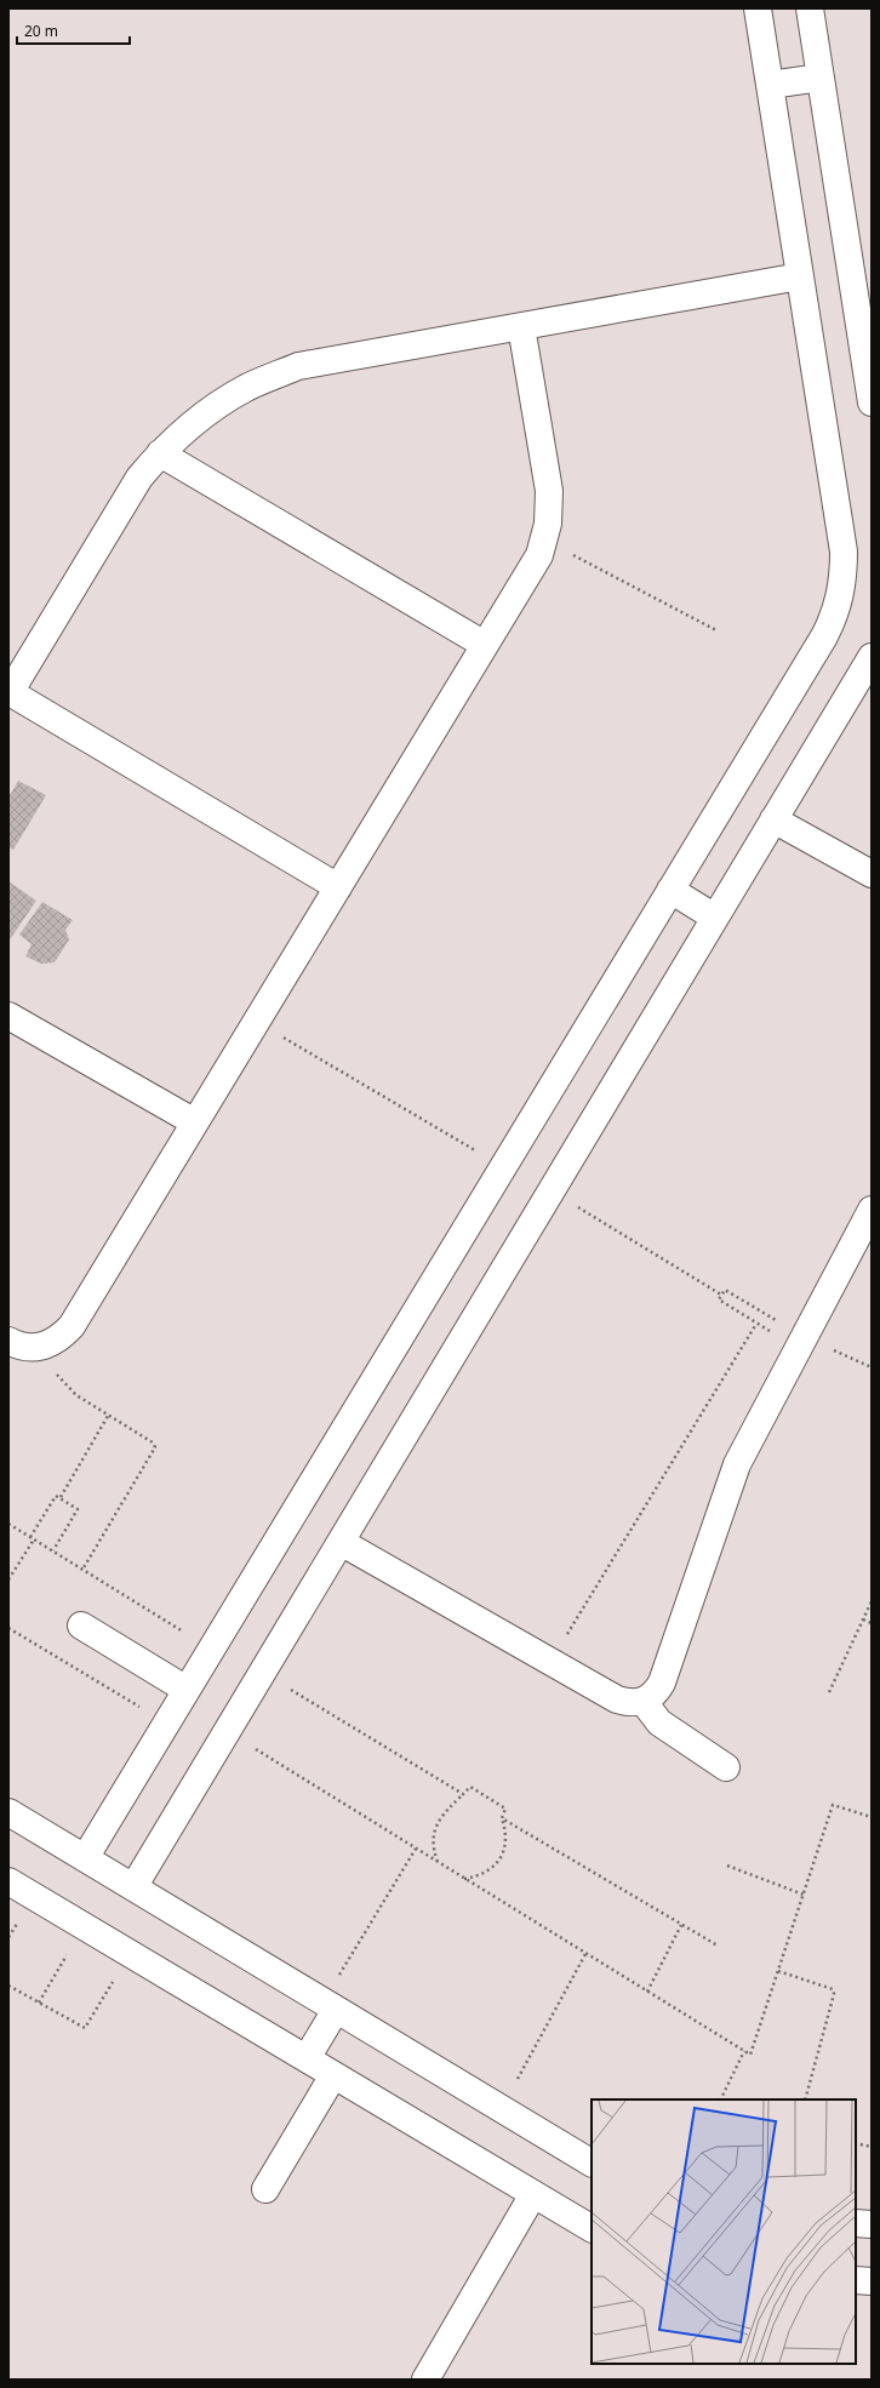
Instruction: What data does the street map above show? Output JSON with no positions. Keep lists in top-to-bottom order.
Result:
{
  "scale_bar": "20 m"
}
